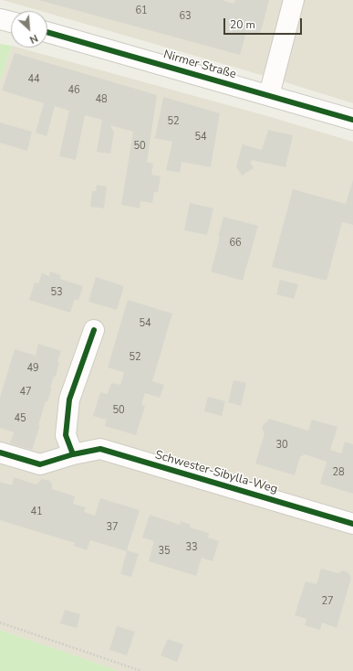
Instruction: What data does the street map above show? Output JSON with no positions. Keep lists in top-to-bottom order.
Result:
{
  "streets": {
    "street": ["Nirmer Straße", "Schwester-Sibylla-Weg"]
  },
  "house_numbers": [
    "61",
    "63",
    "44",
    "46",
    "48",
    "52",
    "54",
    "50",
    "66",
    "53",
    "54",
    "52",
    "49",
    "47",
    "50",
    "45",
    "30",
    "28",
    "41",
    "37",
    "33",
    "35",
    "27"
  ],
  "scale_bar": "20 m",
  "north": "bottom right"
}
